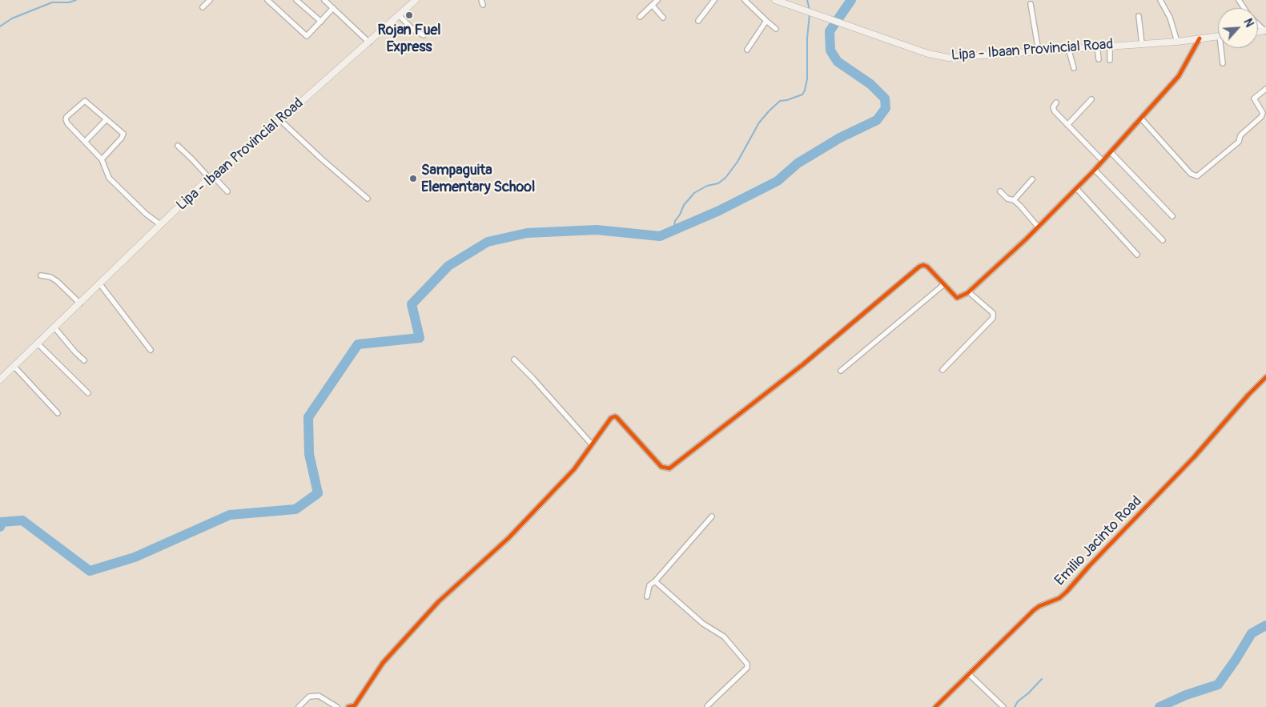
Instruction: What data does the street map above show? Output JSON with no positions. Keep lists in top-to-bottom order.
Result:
{
  "streets": {
    "main road": ["Lipa - Ibaan Provincial Road"],
    "street": ["Emilio Jacinto Road"]
  },
  "places": ["Rojan Fuel Express", "Sampaguita Elementary School"],
  "north": "top right"
}
